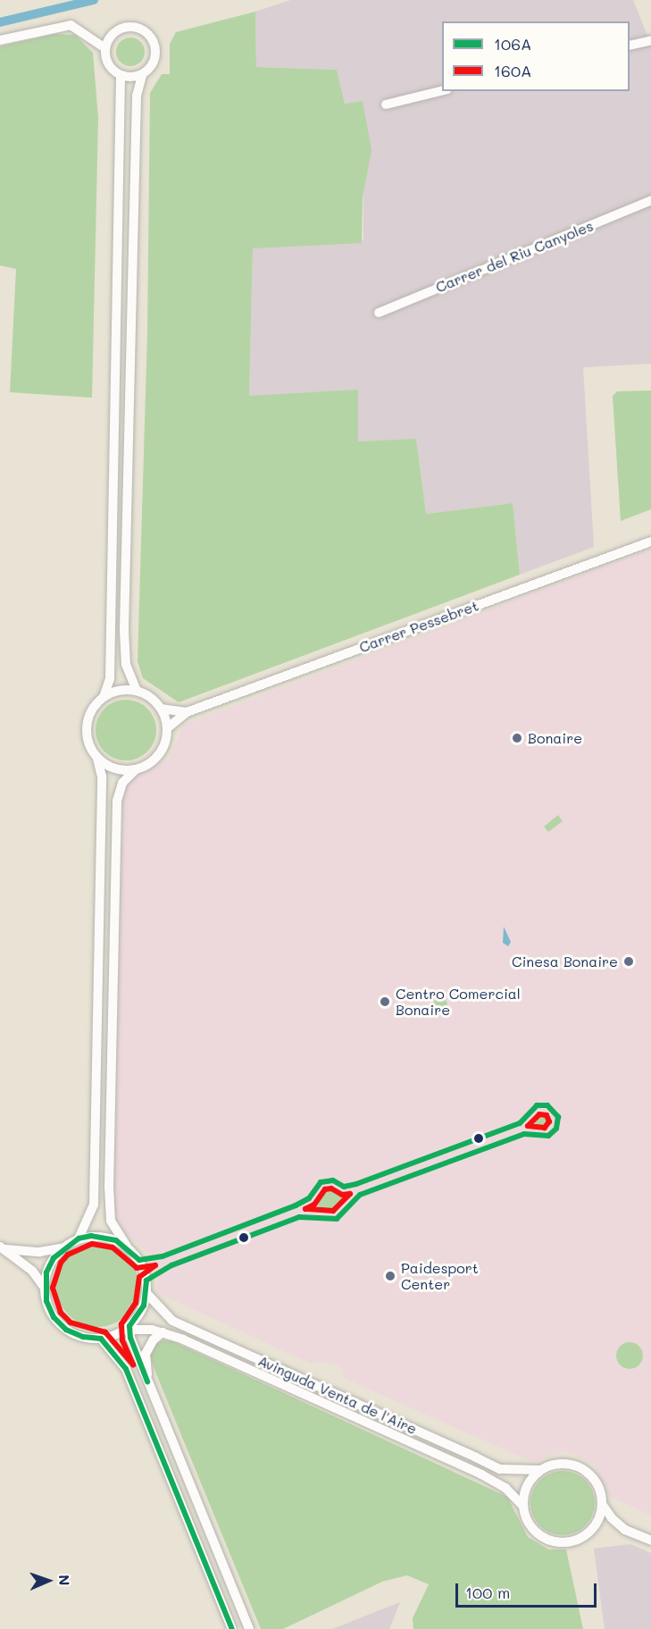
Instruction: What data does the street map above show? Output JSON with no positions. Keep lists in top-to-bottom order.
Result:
{
  "streets": {
    "street": ["Carrer del Riu Canyoles", "Carrer Pessebret", "Avinguda Venta de l'Aire"]
  },
  "places": [
    "Bonaire",
    "Cinesa Bonaire",
    "Centro Comercial Bonaire",
    "Paidesport Center"
  ],
  "lines": ["transit line 106A", "transit line 160A"],
  "legend": ["106A", "160A"],
  "scale_bar": "100 m",
  "north": "right"
}
